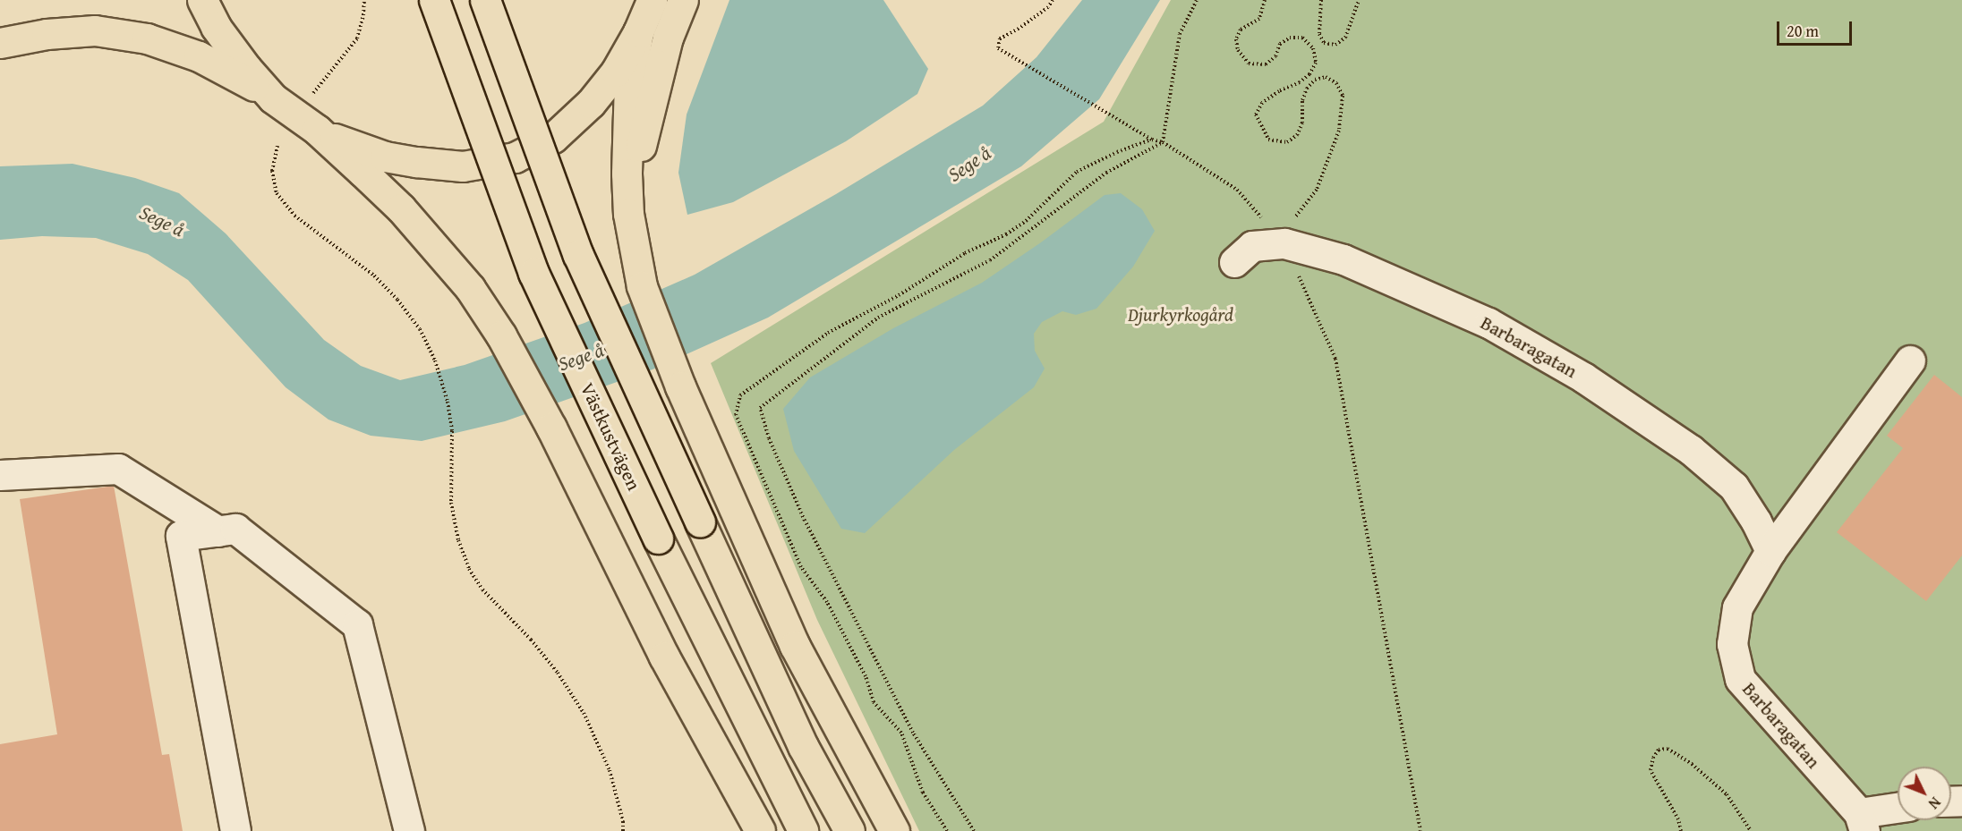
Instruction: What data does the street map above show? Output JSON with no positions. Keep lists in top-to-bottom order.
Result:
{
  "streets": {
    "main road": ["Västkustvägen"],
    "lane": ["Barbaragatan"]
  },
  "water": ["Sege å"],
  "parks": ["Djurkyrkogård"],
  "scale_bar": "20 m",
  "north": "bottom right"
}
